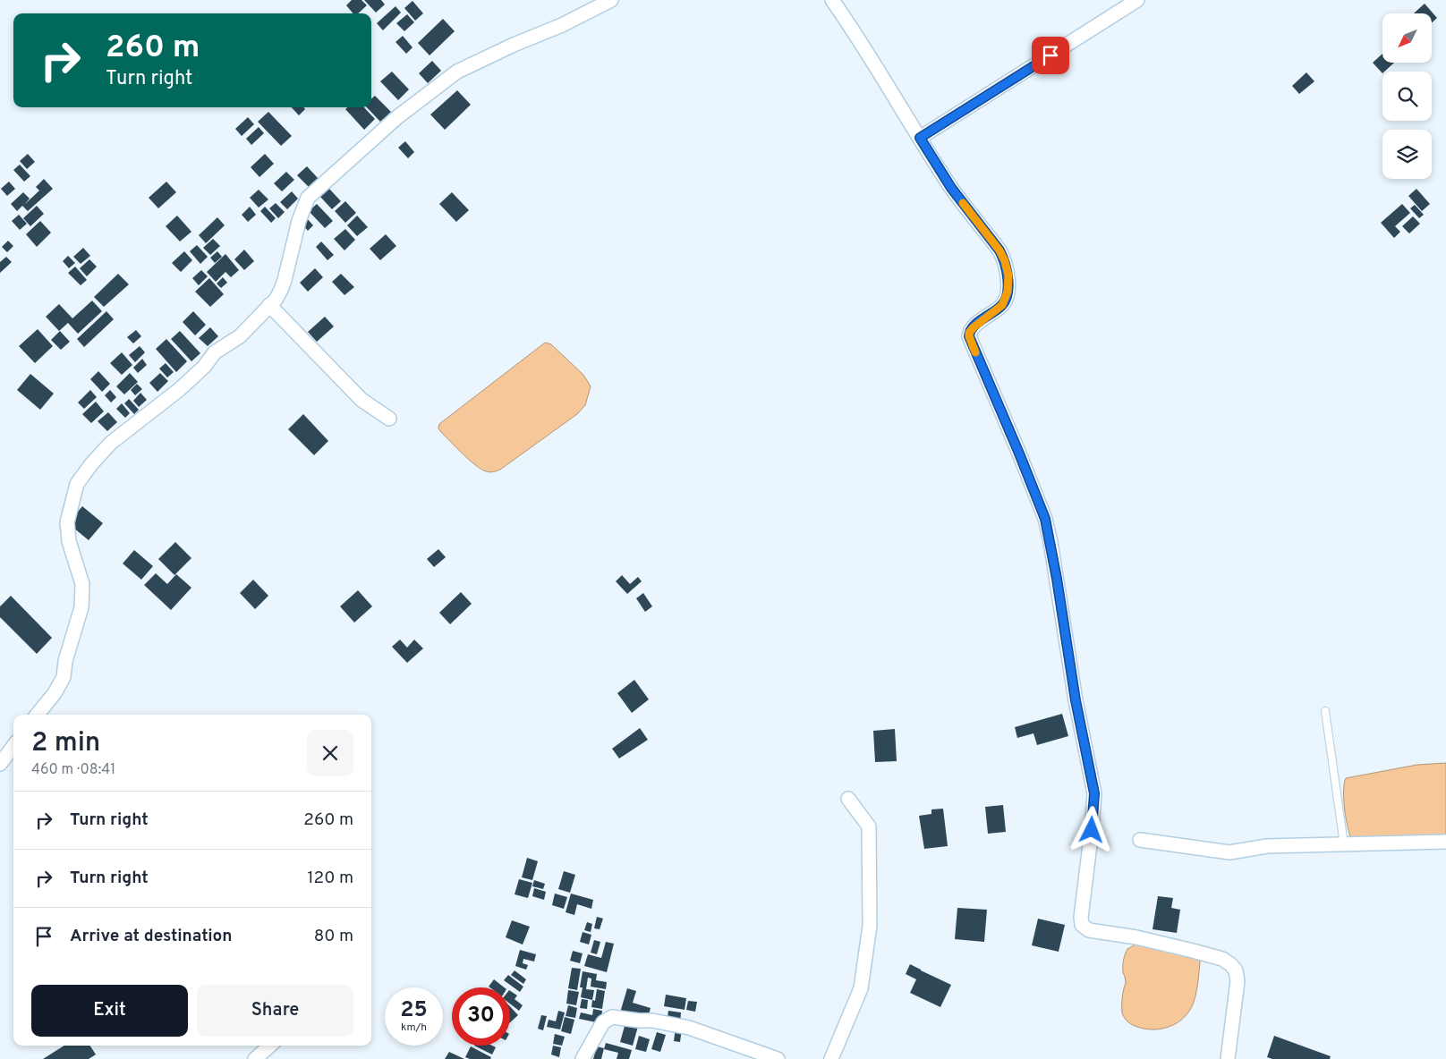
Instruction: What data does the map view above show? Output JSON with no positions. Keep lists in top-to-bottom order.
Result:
{
  "north": "bottom left",
  "page": {
    "turn": ["260 m", "Turn right"],
    "heading": ["2 min", "460 m · 08:41"],
    "list": [
      {
        "name": "Turn right",
        "value": "260 m"
      },
      {
        "name": "Turn right",
        "value": "120 m"
      },
      {
        "name": "Arrive at destination",
        "value": "80 m"
      }
    ],
    "buttons": ["Exit", "Share"],
    "speed": "25 km/h",
    "limit": "30"
  }
}
